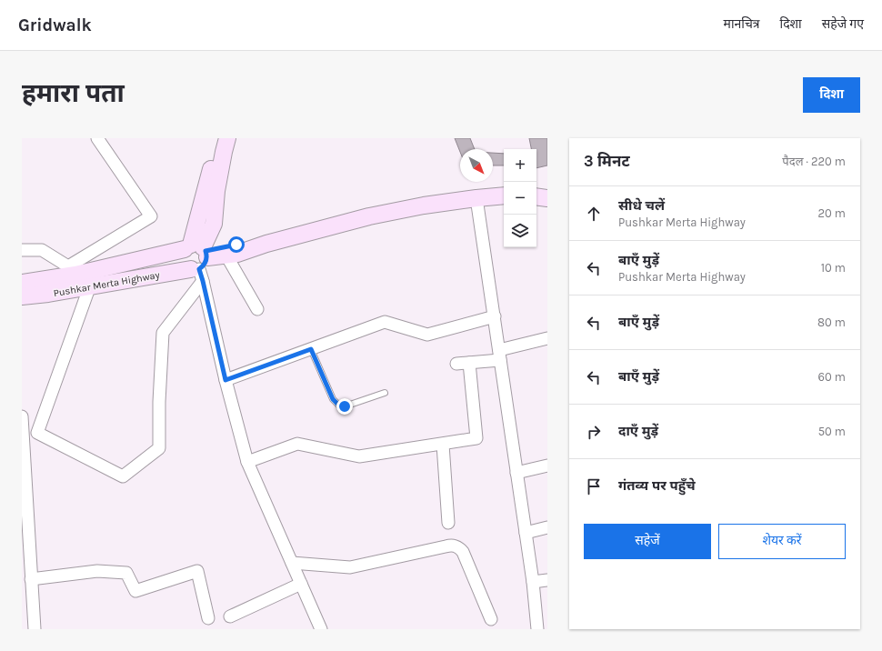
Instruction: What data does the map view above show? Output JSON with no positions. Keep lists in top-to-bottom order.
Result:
{
  "streets": {
    "street": ["Pushkar Merta Highway"]
  },
  "north": "bottom right",
  "page": {
    "header": "Gridwalk",
    "nav": ["मानचित्र", "दिशा", "सहेजे गए"],
    "buttons": [
      "दिशा",
      ["सहेजें", "शेयर करें"]
    ],
    "title": "हमारा पता",
    "heading": ["3 मिनट", "पैदल · 220 m"],
    "map_buttons": ["+", "−"],
    "list": [
      ["सीधे चलें", "Pushkar Merta Highway", "20 m"],
      ["बाएँ मुड़ें", "Pushkar Merta Highway", "10 m"],
      ["बाएँ मुड़ें", "80 m"],
      ["बाएँ मुड़ें", "60 m"],
      ["दाएँ मुड़ें", "50 m"],
      "गंतव्य पर पहुँचे"
    ]
  }
}
